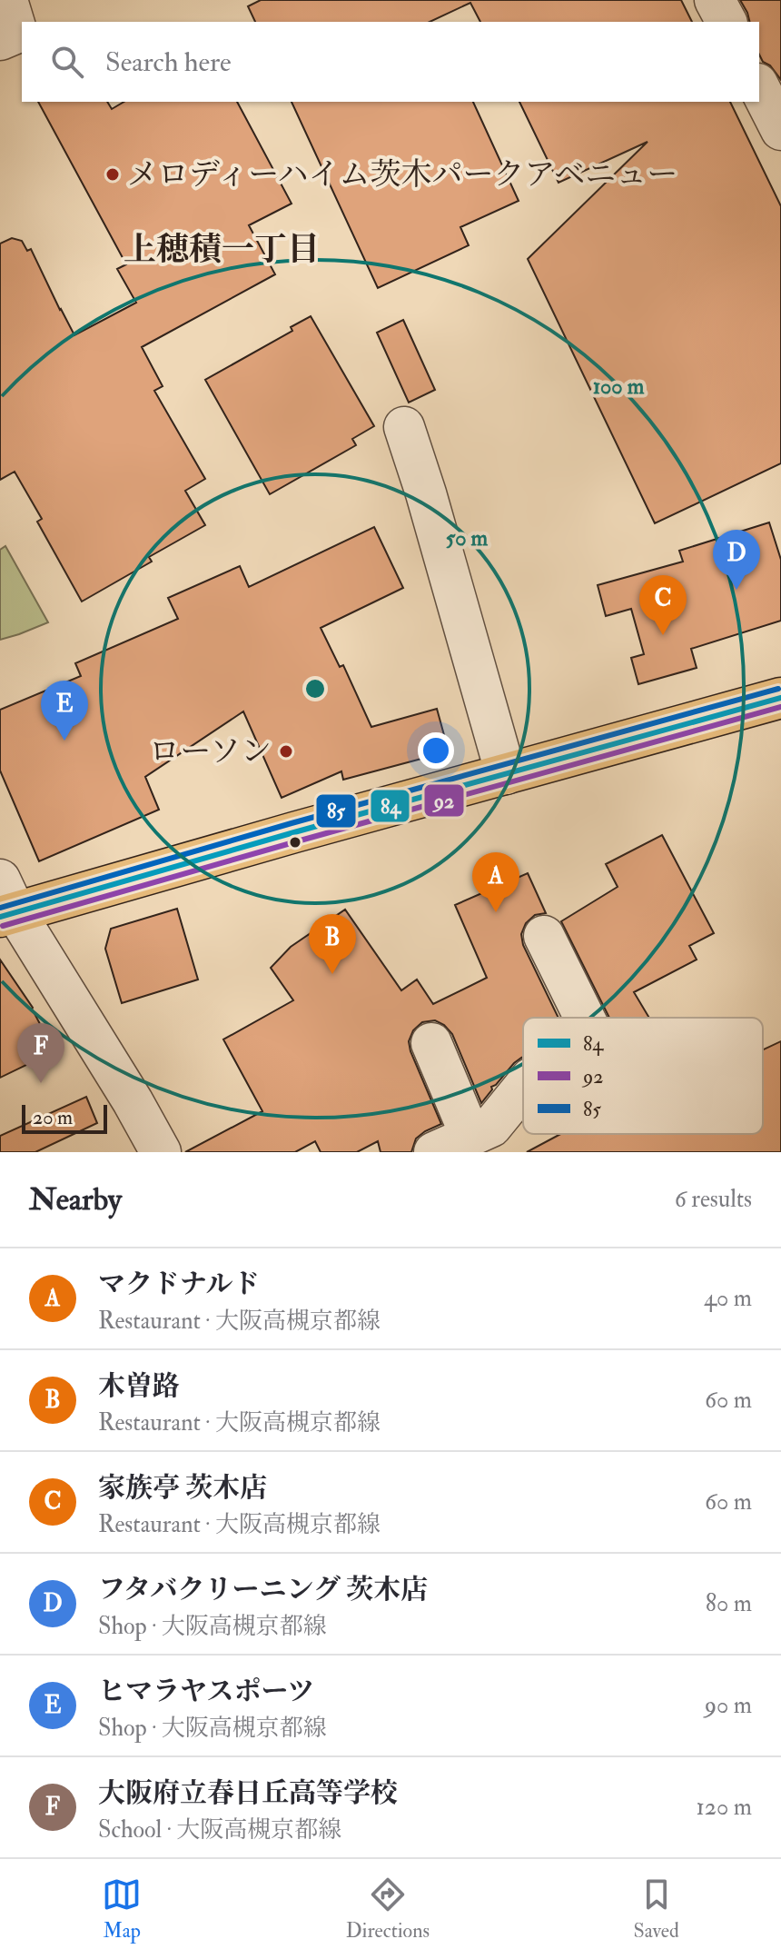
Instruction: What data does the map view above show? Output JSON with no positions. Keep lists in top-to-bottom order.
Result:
{
  "districts": ["上穂積一丁目"],
  "places": ["メロディーハイム茨木パークアベニュー", "ローソン"],
  "lines": ["transit line 85", "transit line 84", "transit line 92"],
  "legend": ["84", "92", "85"],
  "scale_bar": "20 m",
  "page": {
    "search": "Search here",
    "pins": [
      "D",
      "C",
      "E",
      "A",
      "B",
      "F"
    ],
    "scale": "20 m",
    "heading": ["Nearby", "6 results"],
    "list": [
      {
        "mark": "A",
        "name": "マクドナルド",
        "note": "Restaurant · 大阪高槻京都線",
        "value": "40 m"
      },
      {
        "mark": "B",
        "name": "木曽路",
        "note": "Restaurant · 大阪高槻京都線",
        "value": "60 m"
      },
      {
        "mark": "C",
        "name": "家族亭 茨木店",
        "note": "Restaurant · 大阪高槻京都線",
        "value": "60 m"
      },
      {
        "mark": "D",
        "name": "フタバクリーニング 茨木店",
        "note": "Shop · 大阪高槻京都線",
        "value": "80 m"
      },
      {
        "mark": "E",
        "name": "ヒマラヤスポーツ",
        "note": "Shop · 大阪高槻京都線",
        "value": "90 m"
      },
      {
        "mark": "F",
        "name": "大阪府立春日丘高等学校",
        "note": "School · 大阪高槻京都線",
        "value": "120 m"
      }
    ],
    "nav": ["Map", "Directions", "Saved"]
  },
  "rings": ["100 m", "50 m"]
}
